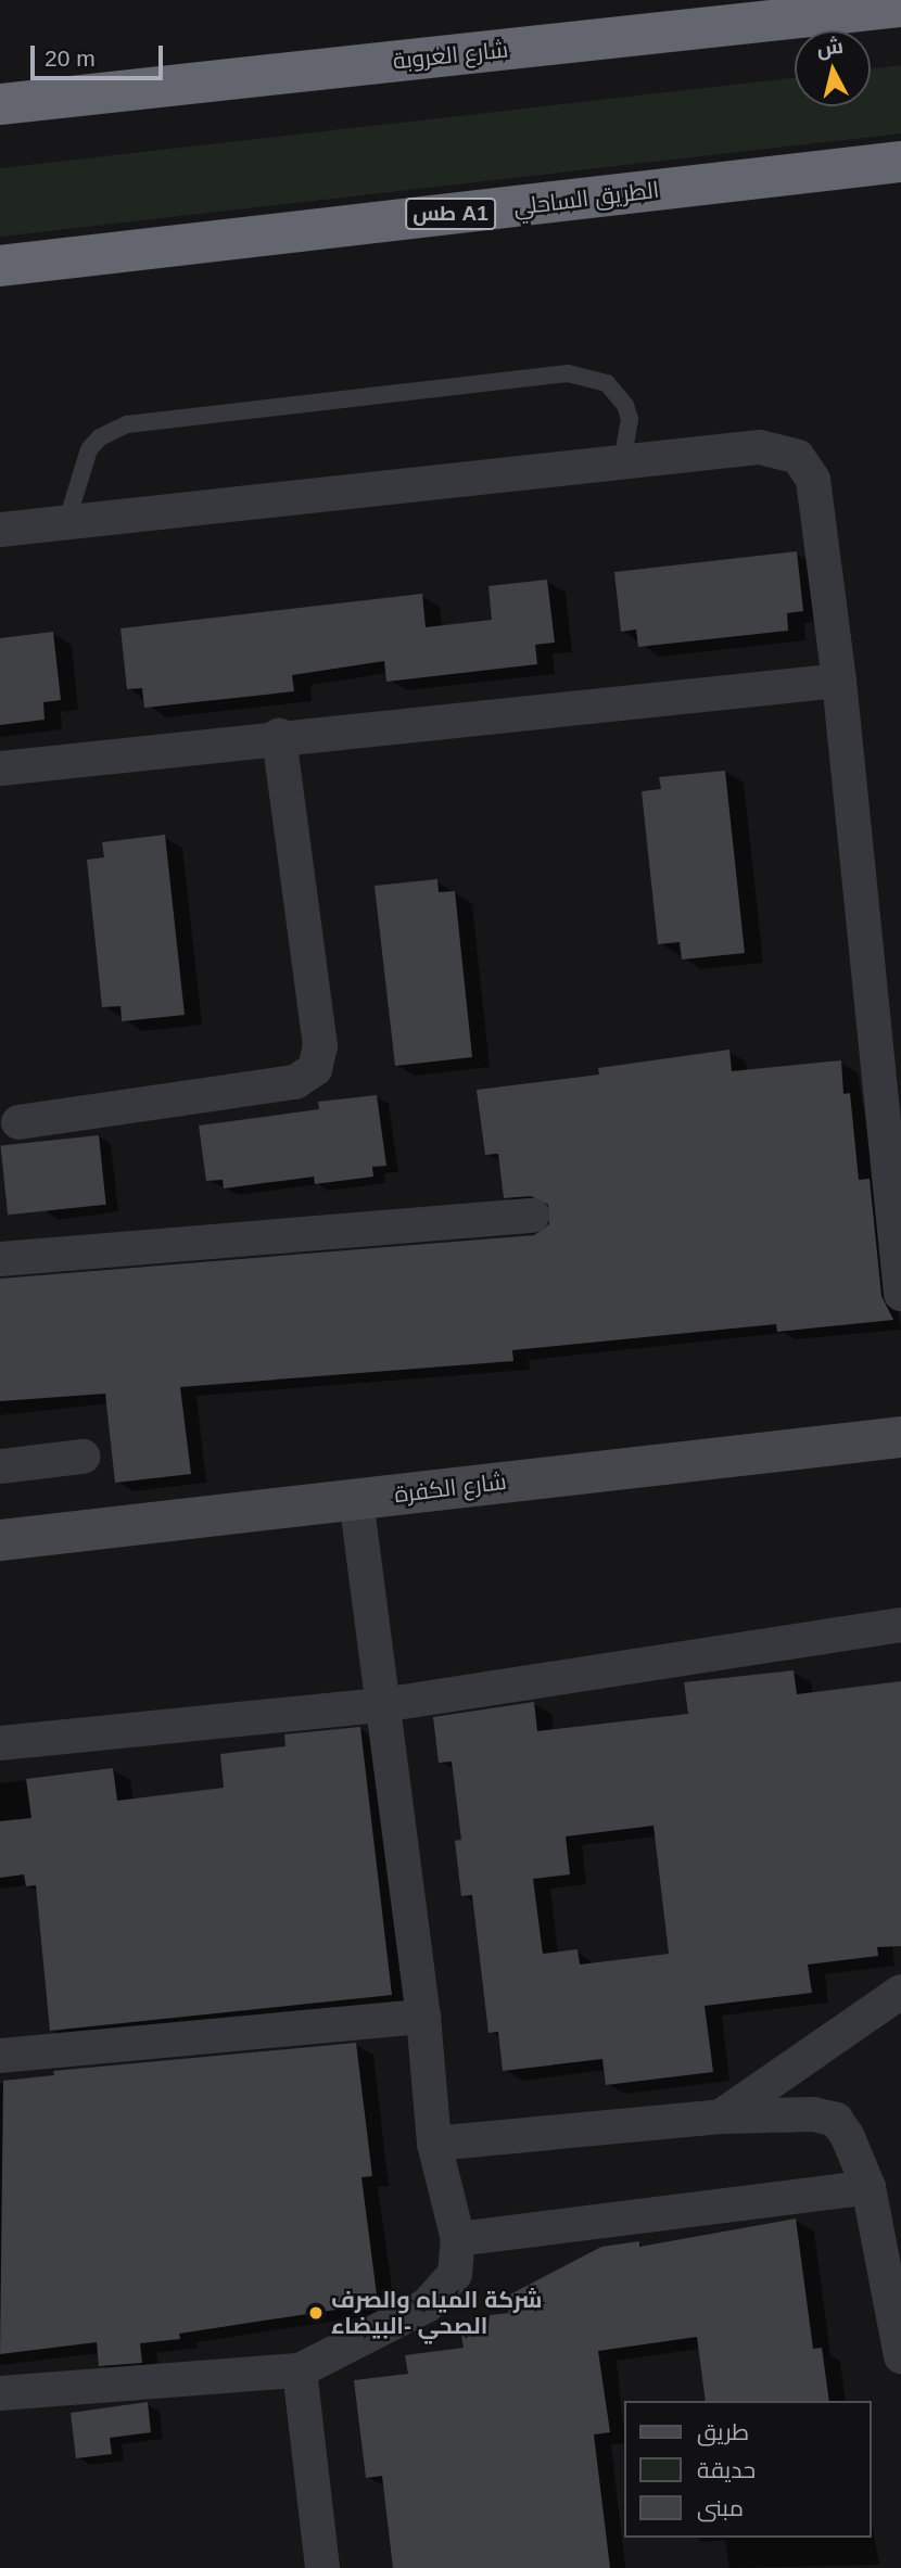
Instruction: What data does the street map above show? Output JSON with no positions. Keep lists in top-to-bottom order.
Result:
{
  "streets": {
    "highway": ["شارع العروبة", "الطريق الساحلي", "طس A1"],
    "street": ["شارع الكفرة"]
  },
  "places": ["شركة المياه والصرف الصحي -البيضاء"],
  "legend": ["طريق", "حديقة", "مبنى"],
  "scale_bar": "20 m",
  "north": "top"
}
